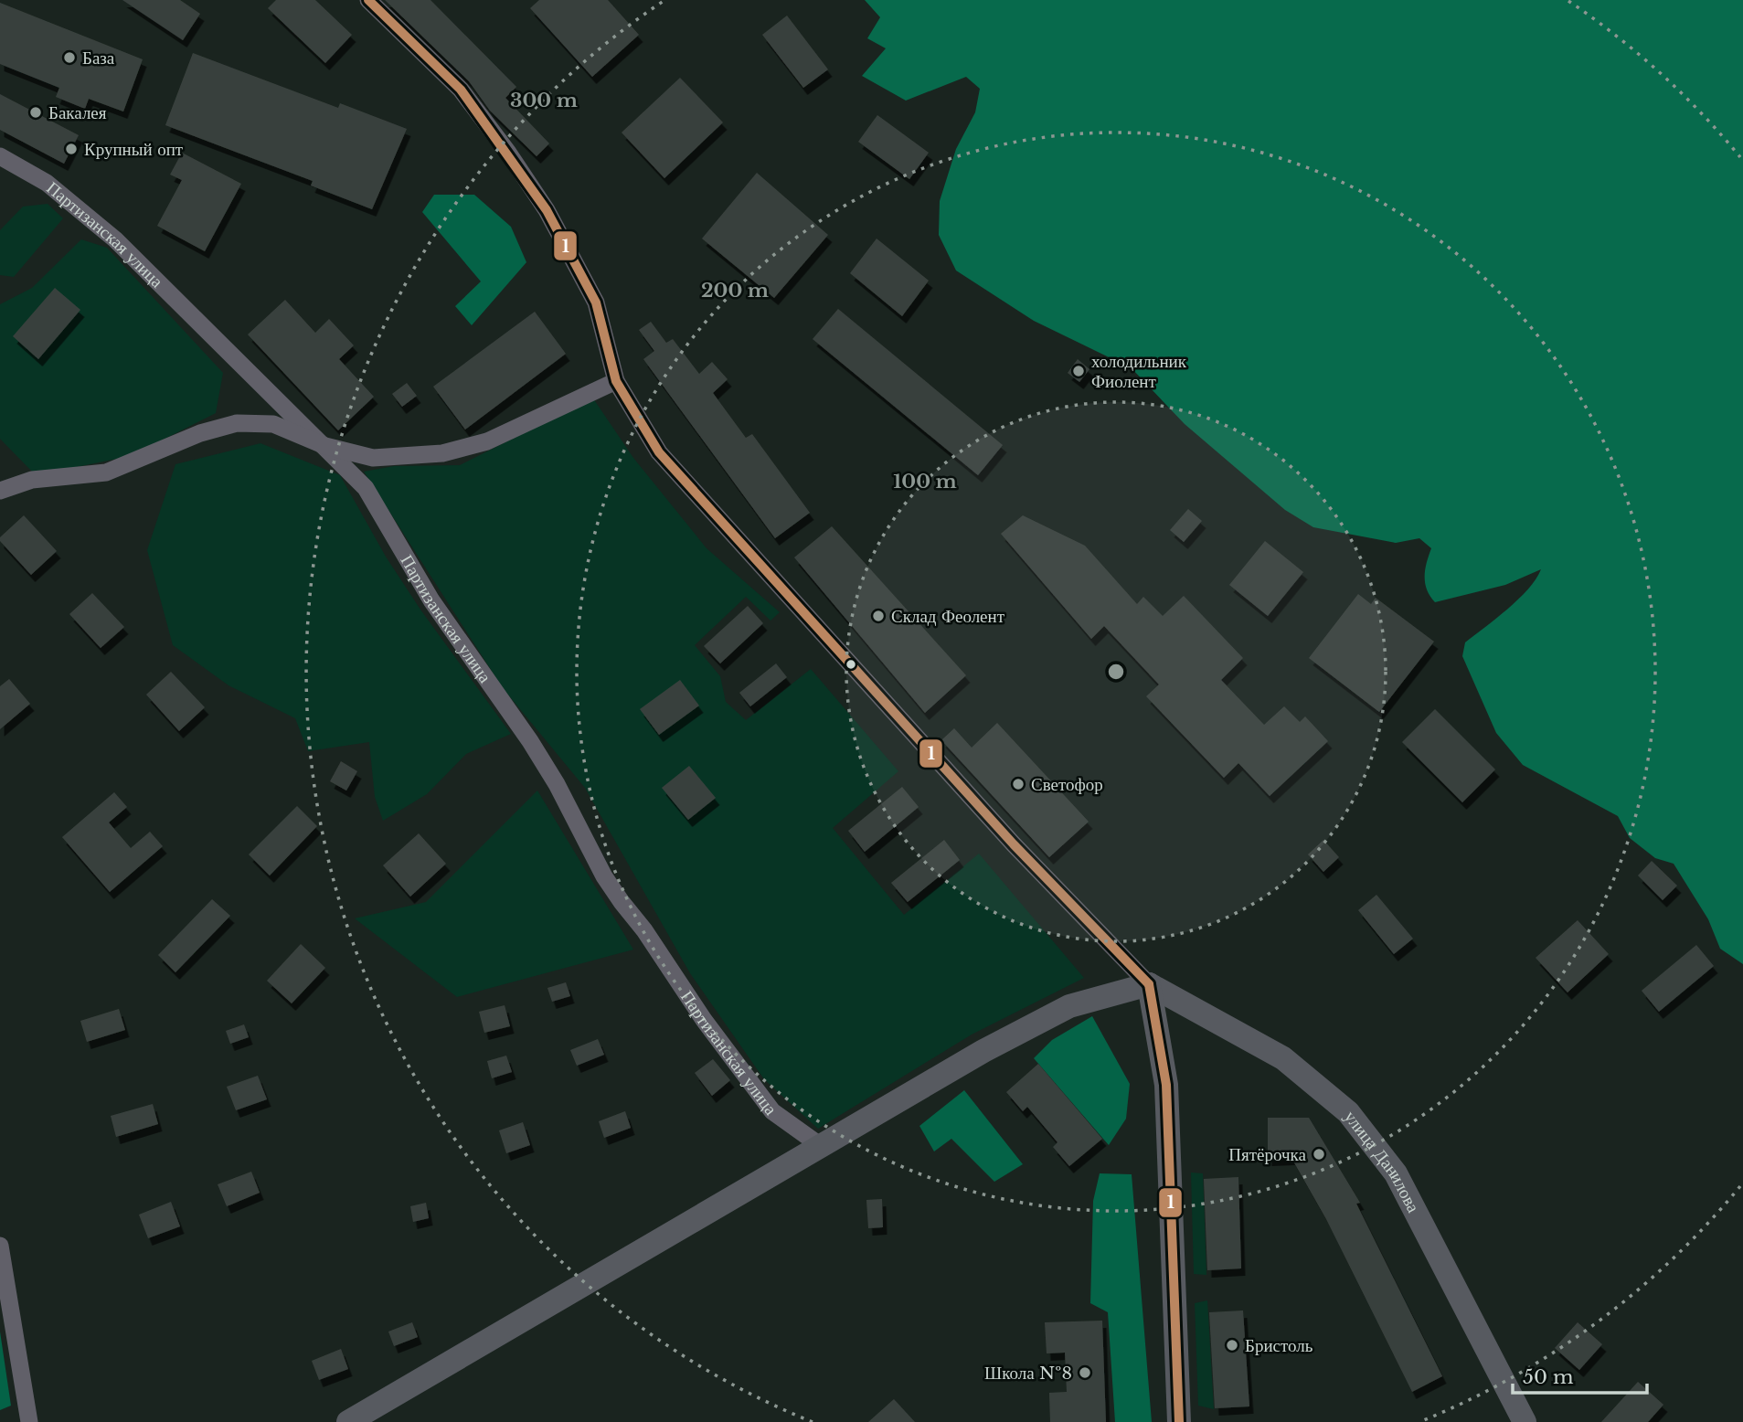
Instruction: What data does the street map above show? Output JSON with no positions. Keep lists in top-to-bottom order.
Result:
{
  "streets": {
    "main road": ["улица Данилова"],
    "street": ["Партизанская улица"]
  },
  "places": [
    "База",
    "Бакалея",
    "Крупный опт",
    "холодильник Фиолент",
    "Склад Феолент",
    "Светофор",
    "Пятёрочка",
    "Бристоль",
    "Школа №8"
  ],
  "lines": ["transit line 1"],
  "scale_bar": "50 m",
  "rings": ["300 m", "200 m", "100 m"]
}
